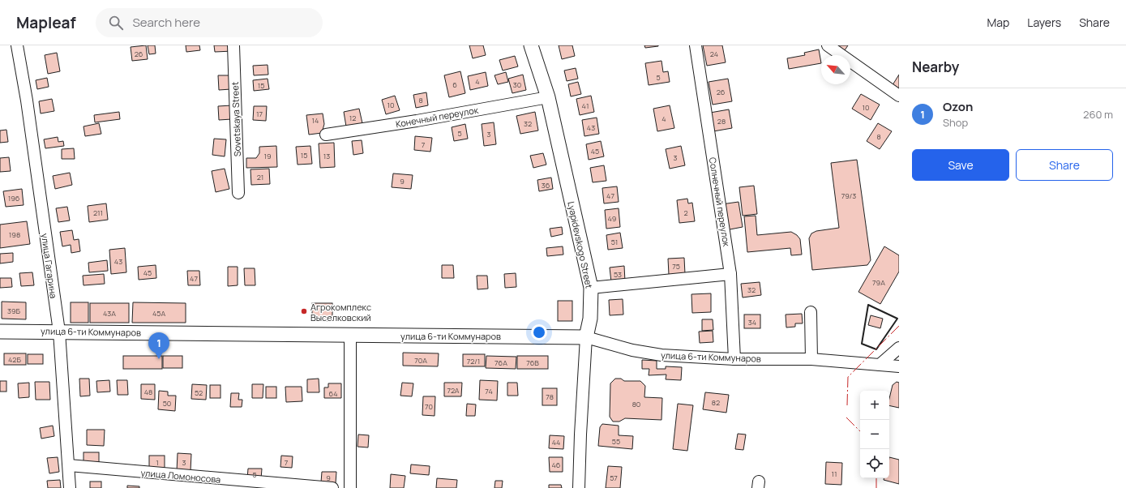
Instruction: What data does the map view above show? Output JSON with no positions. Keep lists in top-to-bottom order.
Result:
{
  "streets": {
    "main road": ["Lyapidevskogo Street", "улица 6-ти Коммунаров"],
    "street": [
      "Конечный переулок",
      "Sovetskaya Street",
      "Солнечный переулок",
      "улица Гагарина",
      "улица Ломоносова"
    ]
  },
  "crossings": [
    ["Конечный переулок", "Lyapidevskogo Street"],
    ["Солнечный переулок", "улица 6-ти Коммунаров"],
    ["Lyapidevskogo Street", "улица 6-ти Коммунаров"],
    ["улица Гагарина", "улица 6-ти Коммунаров"],
    ["улица Гагарина", "улица Ломоносова"]
  ],
  "places": ["Агрокомплекс Выселковский"],
  "house_numbers": [
    "26",
    "24",
    "5",
    "4",
    "6",
    "30",
    "15",
    "26",
    "8",
    "10",
    "41",
    "10",
    "17",
    "12",
    "4",
    "14",
    "28",
    "32",
    "43",
    "5",
    "3",
    "8",
    "7",
    "45",
    "15",
    "19",
    "13",
    "3",
    "21",
    "9",
    "36",
    "47",
    "79/3",
    "196",
    "211",
    "2",
    "49",
    "198",
    "51",
    "43",
    "75",
    "45",
    "53",
    "47",
    "79А",
    "32",
    "39Б",
    "43А",
    "45А",
    "34",
    "42Б",
    "70А",
    "72/1",
    "76А",
    "76В",
    "72А",
    "74",
    "48",
    "52",
    "64",
    "78",
    "82",
    "50",
    "80",
    "70",
    "55",
    "44",
    "1",
    "3",
    "7",
    "46",
    "11",
    "5",
    "9",
    "57"
  ],
  "north": "top left",
  "page": {
    "header": "Mapleaf",
    "search": "Search here",
    "nav": ["Map", "Layers", "Share"],
    "heading": "Nearby",
    "list": [
      {
        "mark": "1",
        "name": "Ozon",
        "note": "Shop",
        "value": "260 m"
      }
    ],
    "buttons": ["Save", "Share"],
    "pins": "1",
    "map_buttons": ["+", "−"]
  }
}
